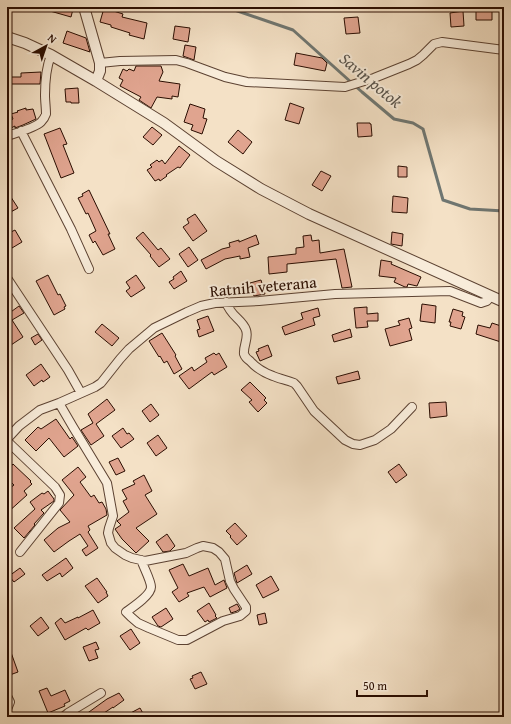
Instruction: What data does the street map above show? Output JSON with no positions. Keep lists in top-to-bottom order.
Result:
{
  "streets": {
    "street": ["Ratnih veterana"]
  },
  "water": ["Savin potok"],
  "scale_bar": "50 m",
  "north": "top right"
}
